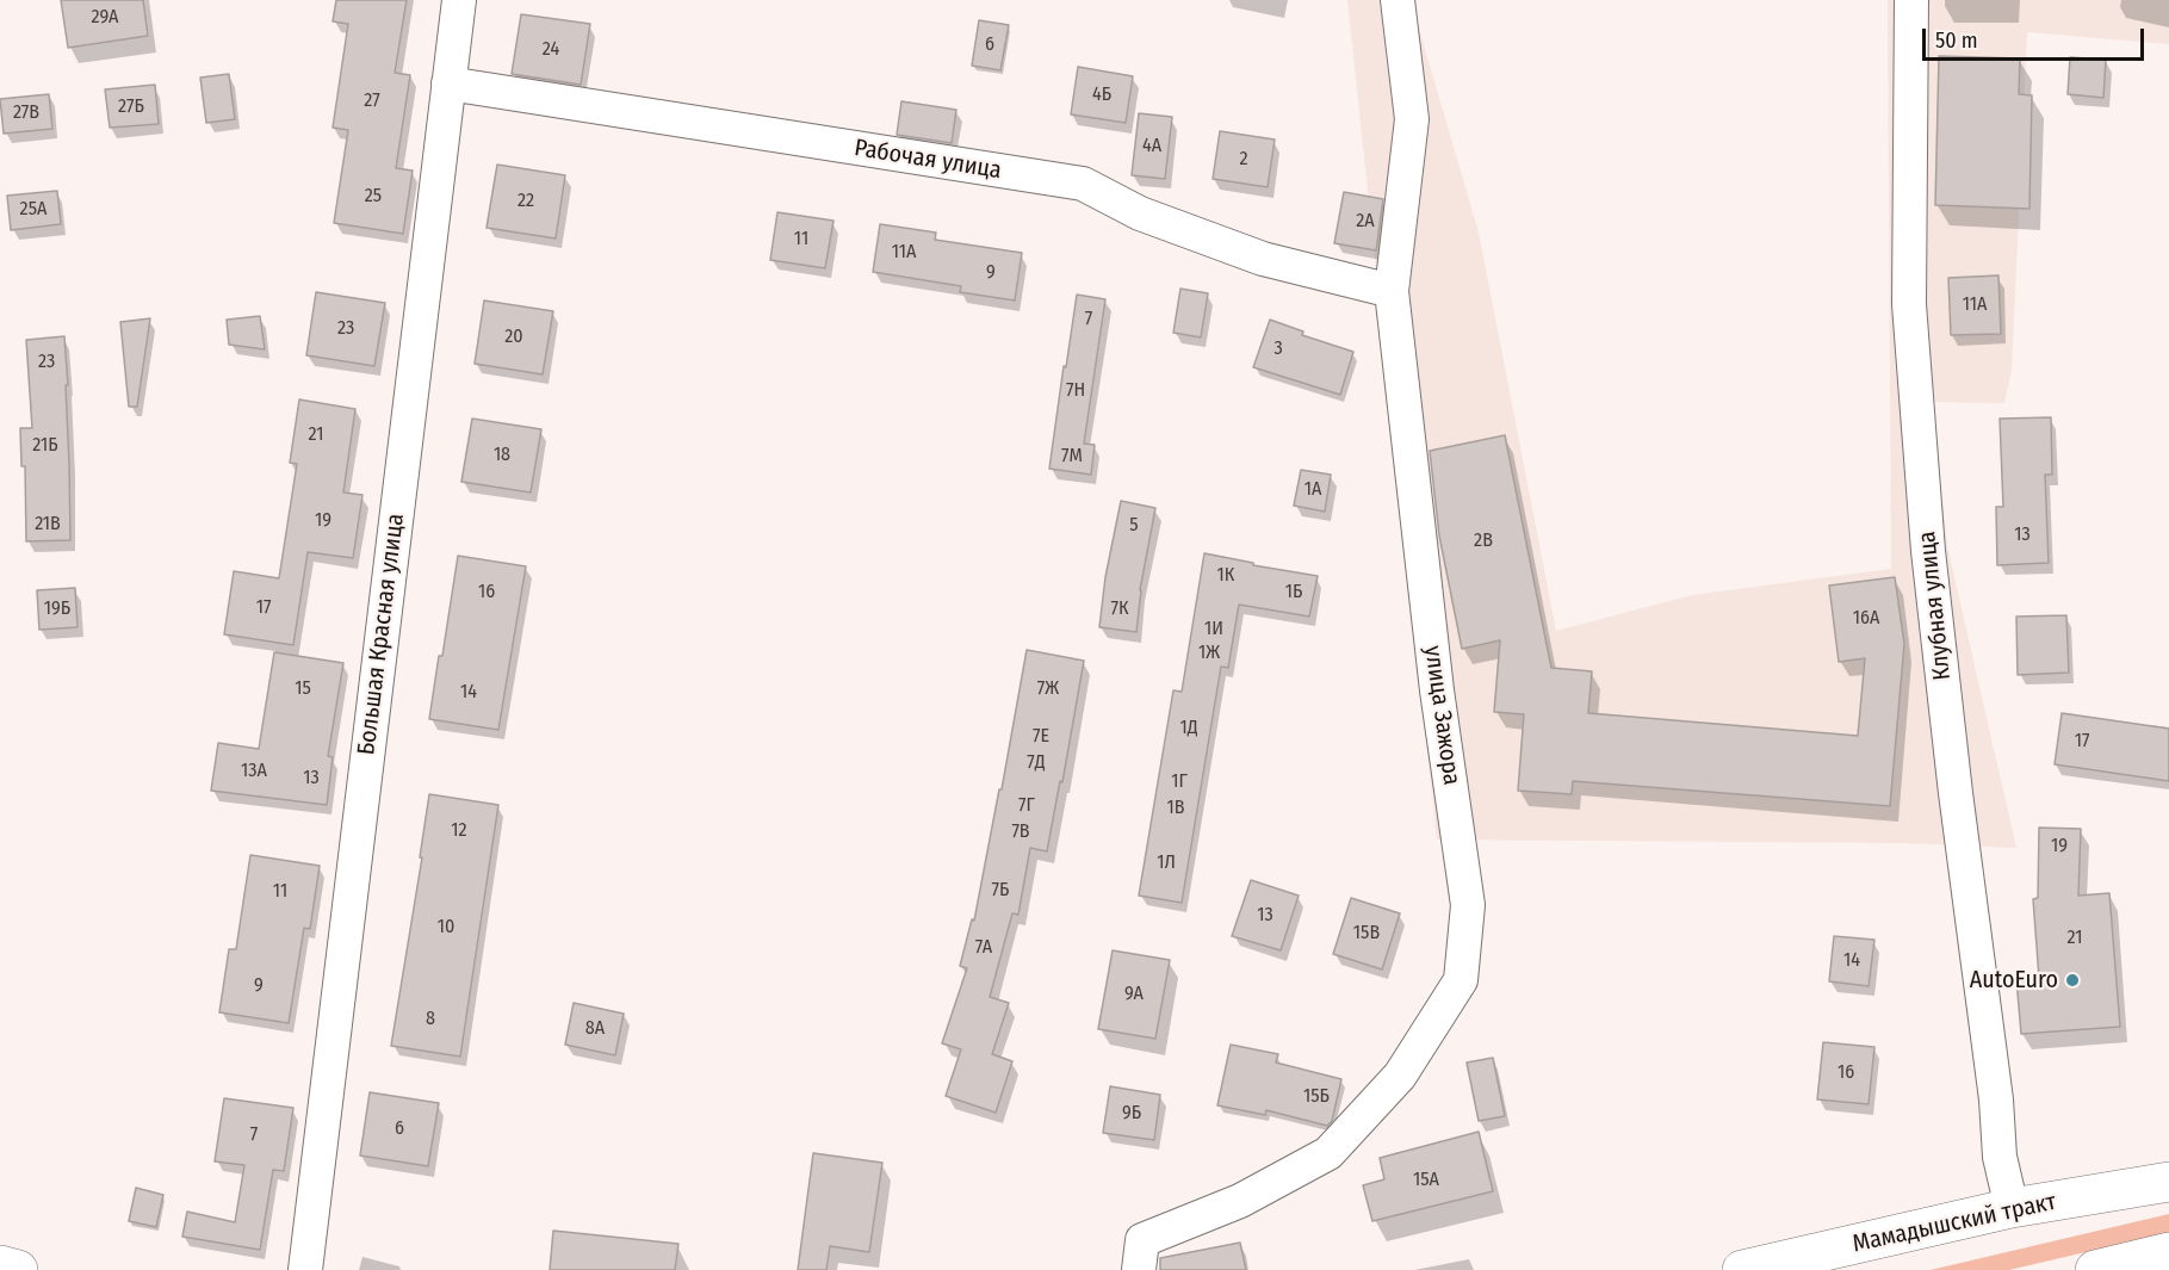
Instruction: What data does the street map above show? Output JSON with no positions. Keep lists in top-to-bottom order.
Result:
{
  "streets": {
    "main road": ["Мамадышский тракт"],
    "street": [
      "Рабочая улица",
      "Клубная улица",
      "Большая Красная улица",
      "улица Зажора"
    ]
  },
  "crossings": [
    ["Рабочая улица", "Большая Красная улица"],
    ["Рабочая улица", "улица Зажора"],
    ["Клубная улица", "Мамадышский тракт"]
  ],
  "places": ["AutoEuro"],
  "house_numbers": [
    "29А",
    "6",
    "24",
    "4Б",
    "27",
    "27Б",
    "27В",
    "4А",
    "2",
    "25",
    "22",
    "25А",
    "2А",
    "11",
    "11А",
    "9",
    "11А",
    "7",
    "23",
    "20",
    "3",
    "23",
    "7Н",
    "21",
    "21Б",
    "18",
    "7М",
    "1А",
    "19",
    "21В",
    "5",
    "13",
    "2В",
    "1К",
    "16",
    "1Б",
    "17",
    "19Б",
    "7К",
    "16А",
    "1И",
    "1Ж",
    "15",
    "7Ж",
    "14",
    "1Д",
    "7Е",
    "17",
    "7Д",
    "13А",
    "13",
    "1Г",
    "7Г",
    "1В",
    "12",
    "7В",
    "19",
    "1Л",
    "7Б",
    "11",
    "13",
    "10",
    "15В",
    "21",
    "7А",
    "14",
    "9",
    "9А",
    "8",
    "8А",
    "16",
    "15Б",
    "9Б",
    "6",
    "7",
    "15А"
  ],
  "scale_bar": "50 m"
}
